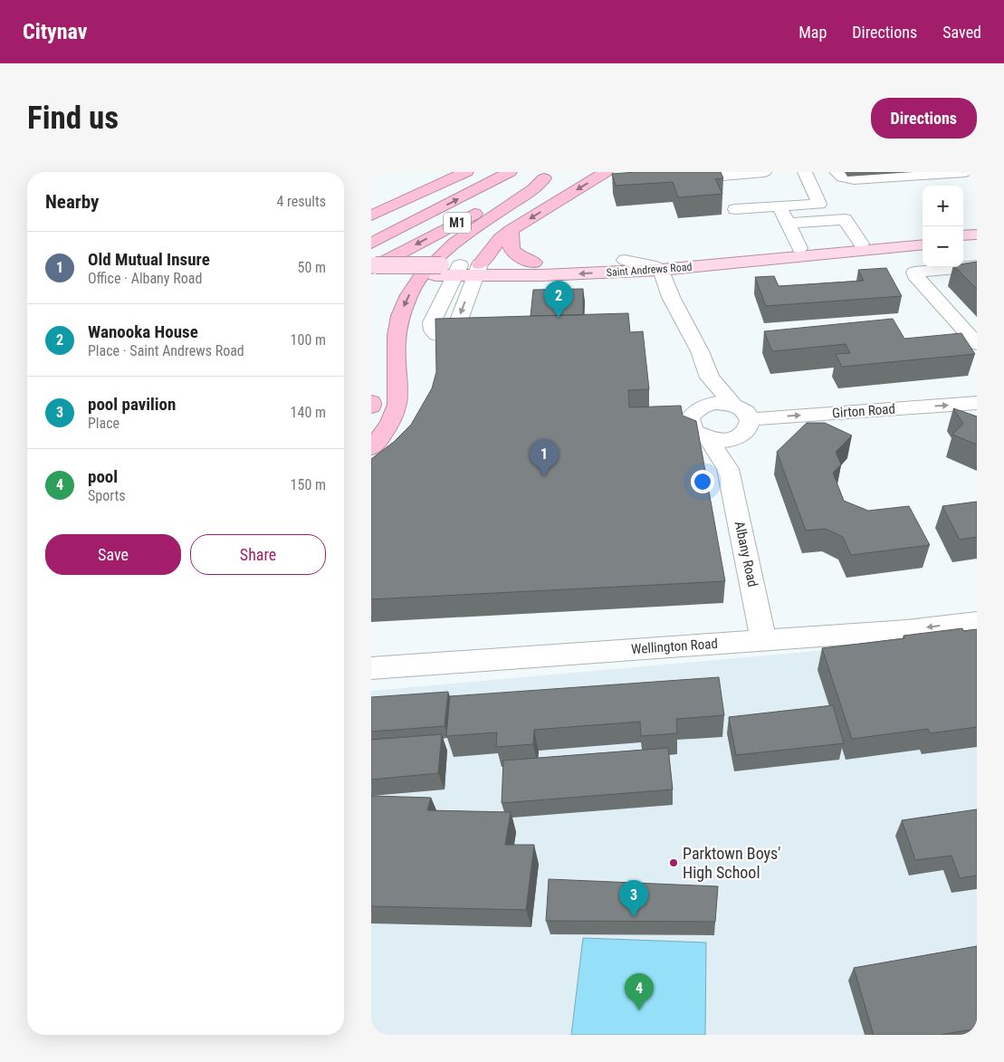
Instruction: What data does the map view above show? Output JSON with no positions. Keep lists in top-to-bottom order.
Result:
{
  "streets": {
    "highway": ["M1"],
    "main road": ["Saint Andrews Road"],
    "street": ["Girton Road", "Albany Road", "Wellington Road"]
  },
  "crossings": [
    ["M1", "Saint Andrews Road"],
    ["Girton Road", "Albany Road"],
    ["Albany Road", "Wellington Road"]
  ],
  "one_way": ["Girton Road", "Wellington Road"],
  "places": ["Parktown Boys' High School"],
  "page": {
    "header": "Citynav",
    "nav": ["Map", "Directions", "Saved"],
    "buttons": [
      "Directions",
      ["Save", "Share"]
    ],
    "title": "Find us",
    "heading": ["Nearby", "4 results"],
    "map_buttons": ["+", "−"],
    "list": [
      {
        "mark": "1",
        "name": "Old Mutual Insure",
        "note": "Office · Albany Road",
        "value": "50 m"
      },
      {
        "mark": "2",
        "name": "Wanooka House",
        "note": "Place · Saint Andrews Road",
        "value": "100 m"
      },
      {
        "mark": "3",
        "name": "pool pavilion",
        "note": "Place",
        "value": "140 m"
      },
      {
        "mark": "4",
        "name": "pool",
        "note": "Sports",
        "value": "150 m"
      }
    ],
    "pins": [
      "2",
      "1",
      "3",
      "4"
    ]
  }
}
